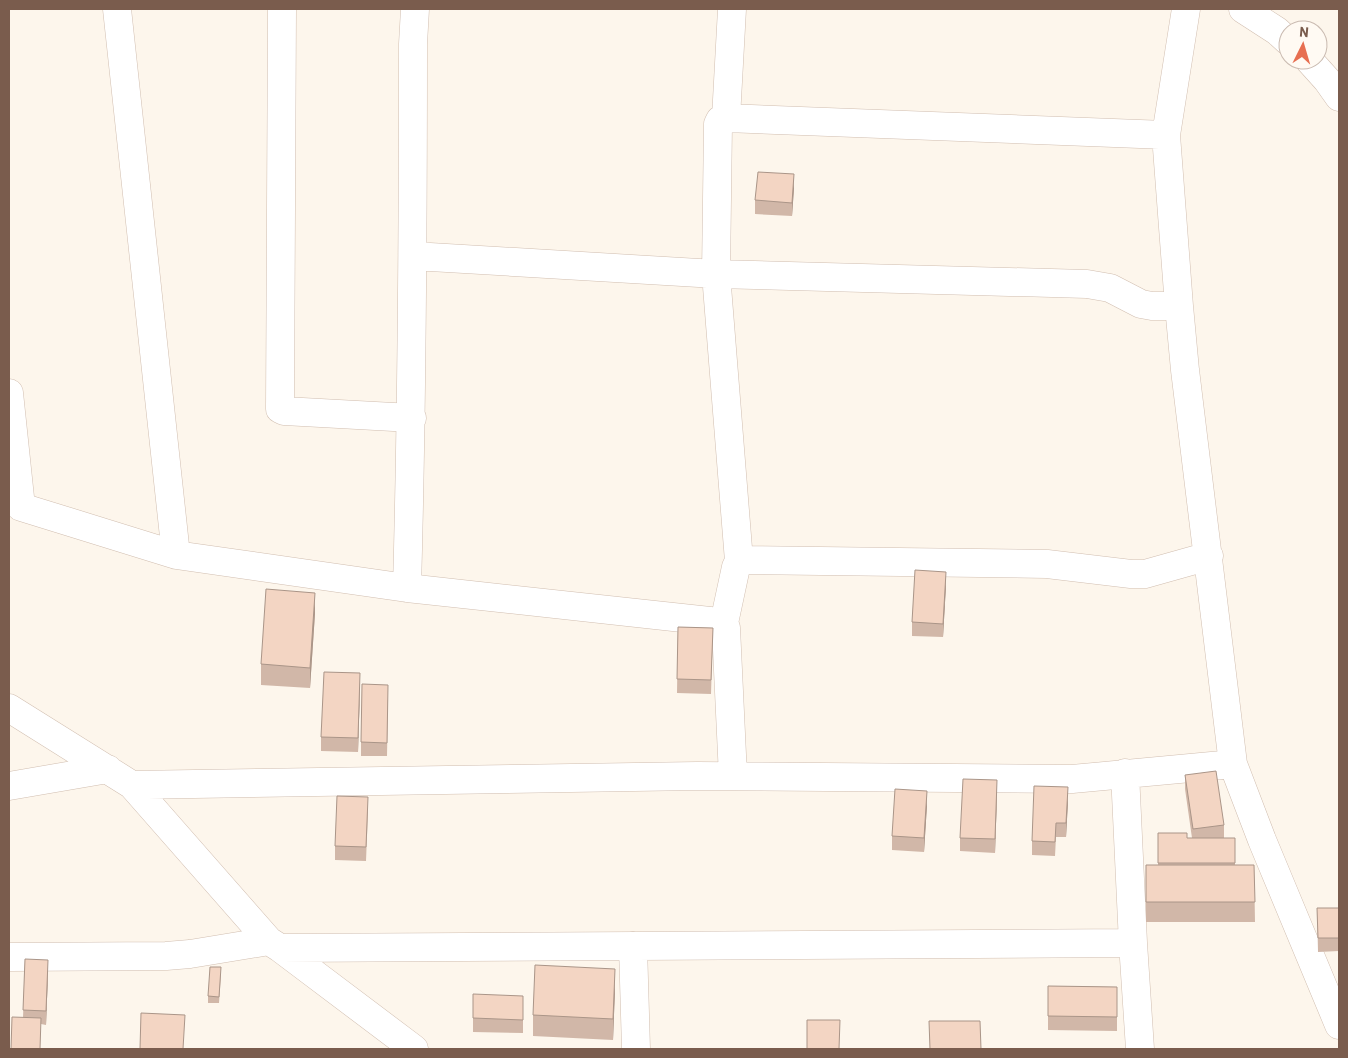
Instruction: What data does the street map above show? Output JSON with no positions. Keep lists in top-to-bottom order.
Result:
{
  "north": "top"
}
